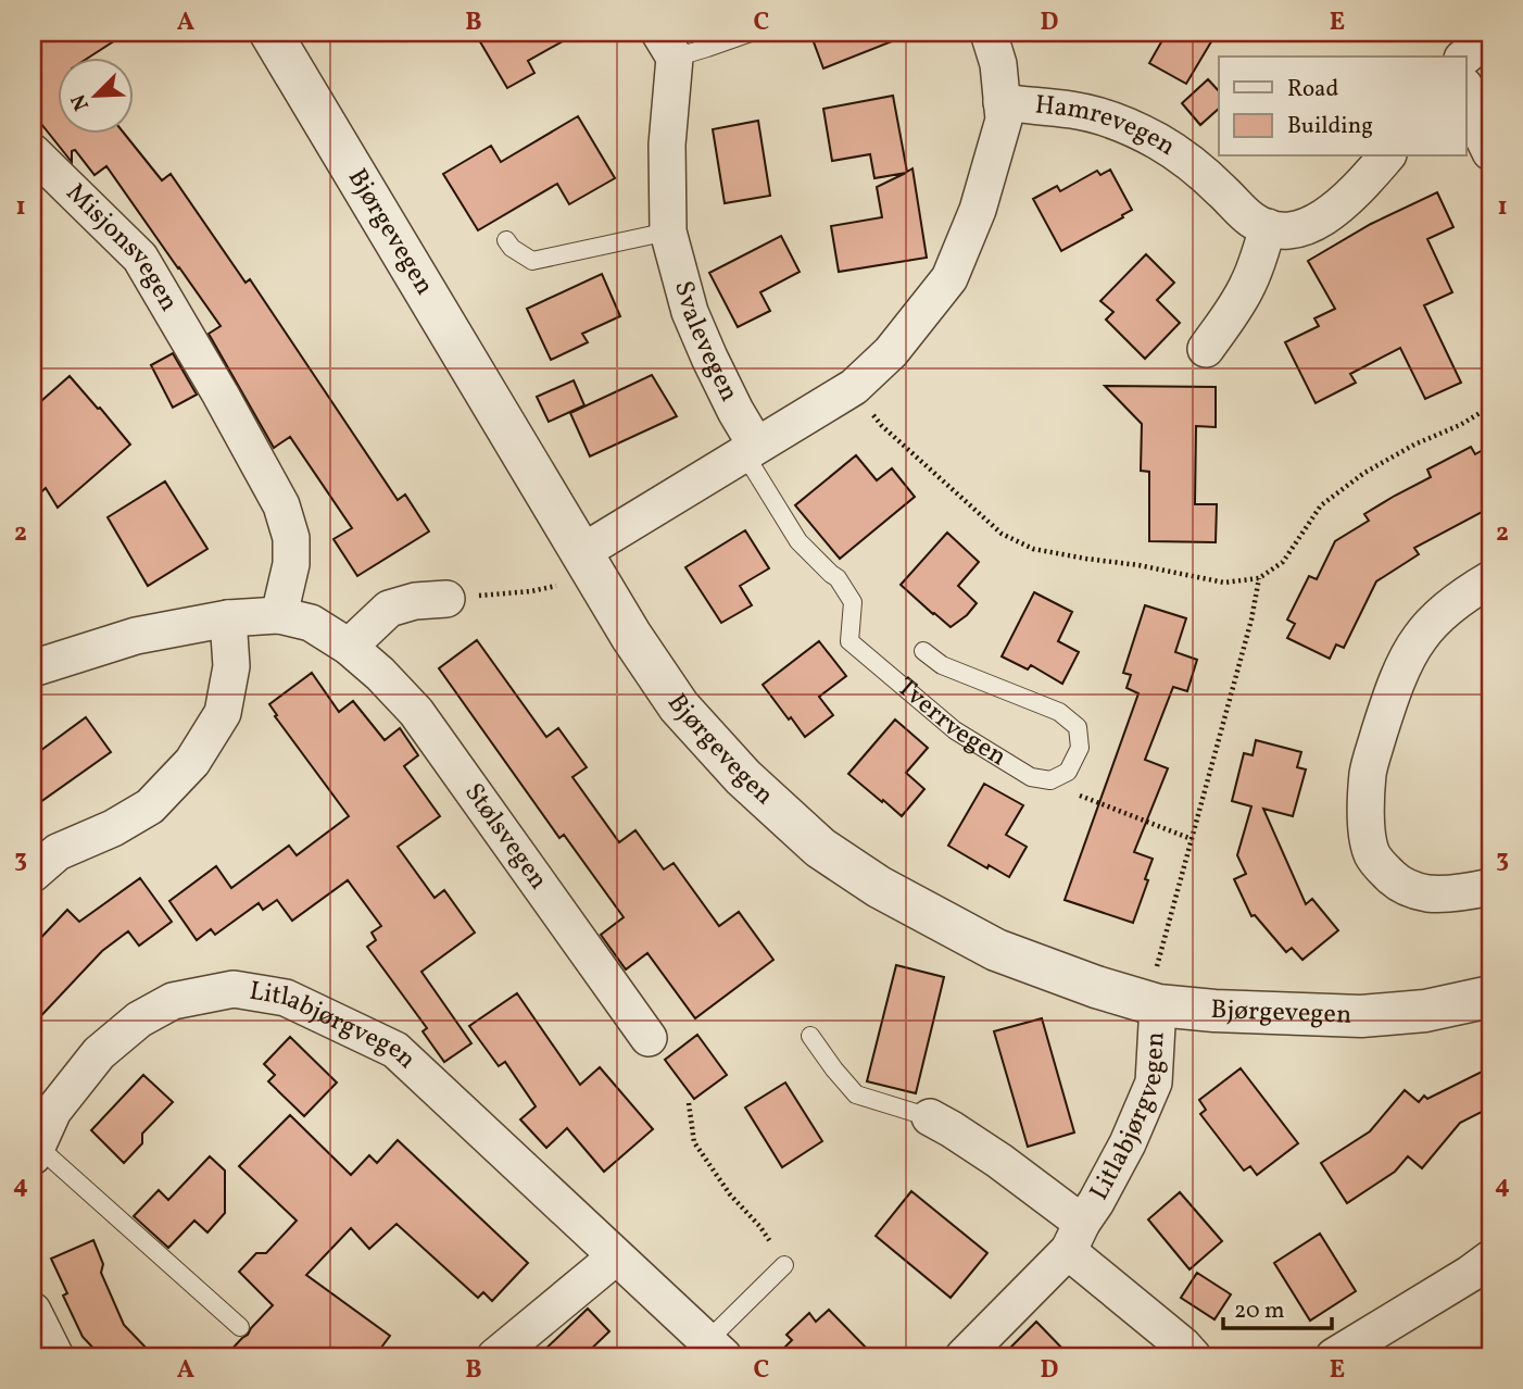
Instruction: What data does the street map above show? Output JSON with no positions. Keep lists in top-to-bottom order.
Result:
{
  "streets": {
    "street": [
      "Hamrevegen",
      "Bjørgevegen",
      "Misjonsvegen",
      "Svalevegen",
      "Stølsvegen",
      "Litlabjørgvegen"
    ],
    "lane": ["Tverrvegen"]
  },
  "crossings": [
    ["Bjørgevegen", "Litlabjørgvegen"],
    ["Misjonsvegen", "Stølsvegen"],
    ["Svalevegen", "Tverrvegen"]
  ],
  "legend": ["Road", "Building"],
  "scale_bar": "20 m",
  "north": "bottom left",
  "grid": {
    "columns": [
      "A",
      "B",
      "C",
      "D",
      "E"
    ],
    "rows": [
      "1",
      "2",
      "3",
      "4"
    ]
  }
}
